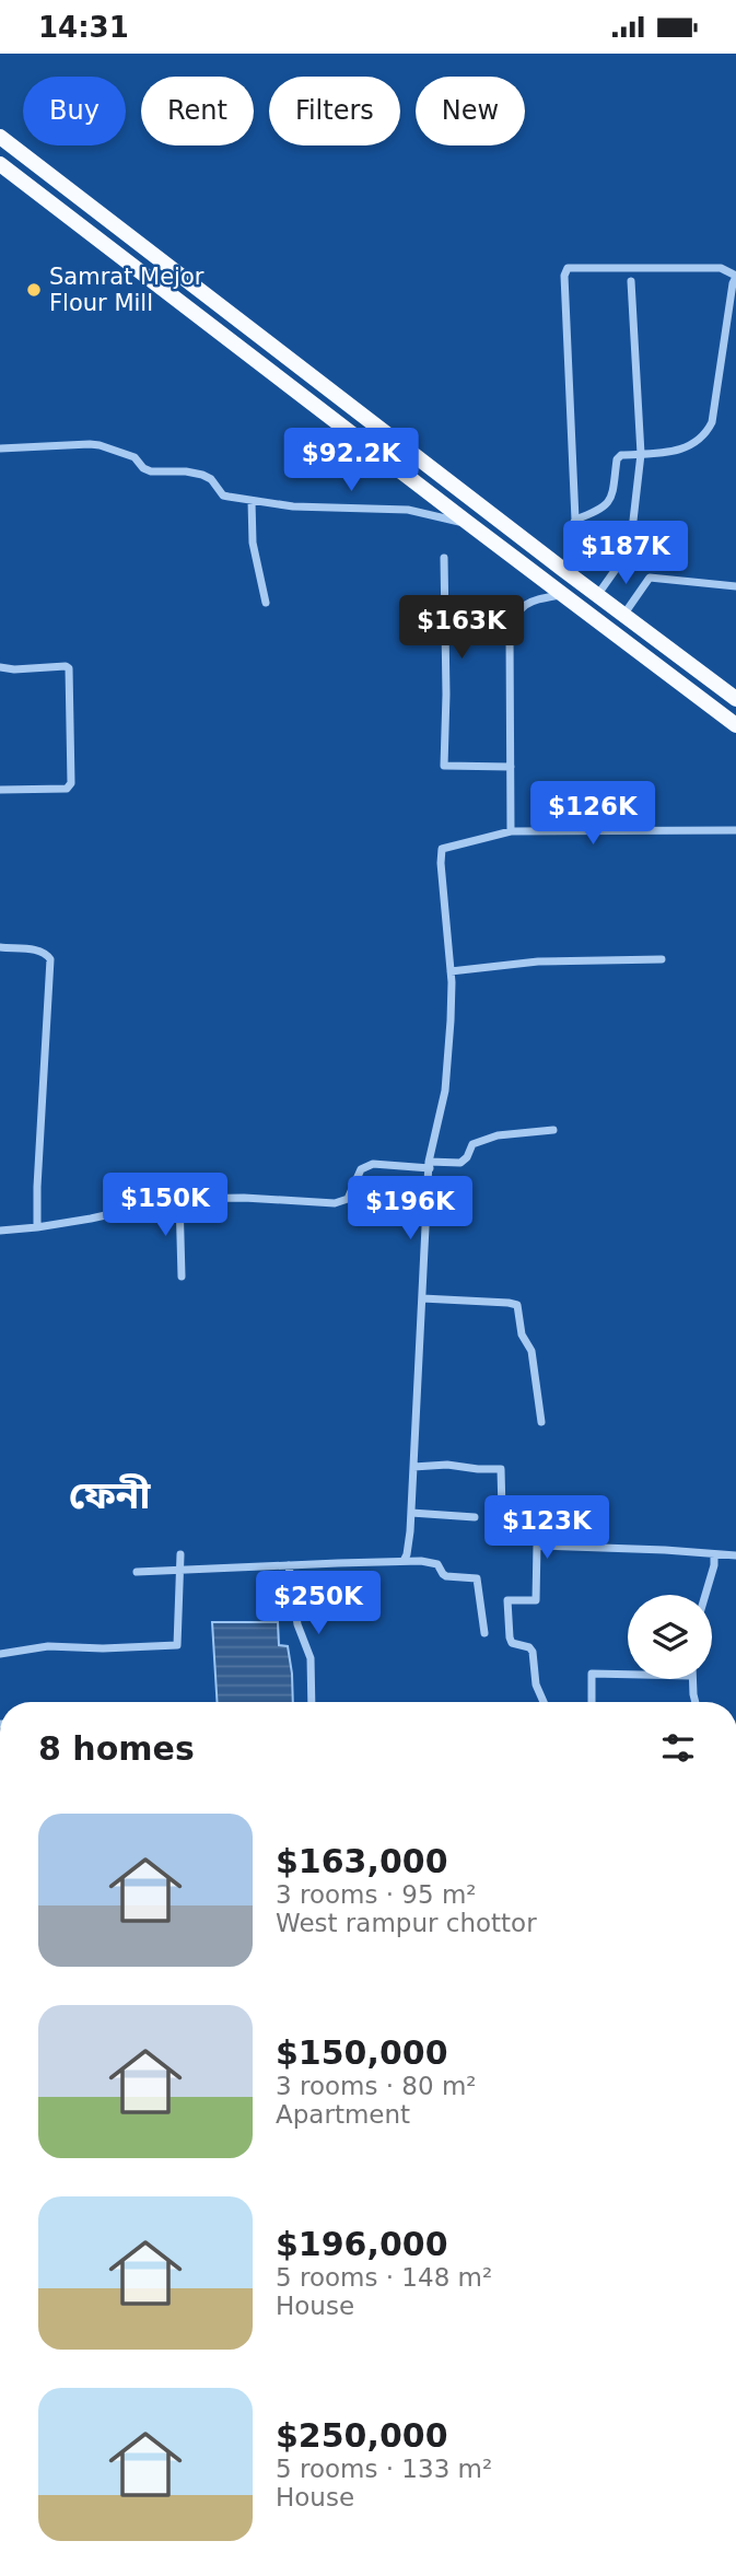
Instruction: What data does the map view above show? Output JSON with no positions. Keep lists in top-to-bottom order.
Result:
{
  "districts": ["ফেনী"],
  "places": ["Samrat Mejor Flour Mill"],
  "page": {
    "status": "14:31",
    "chip": [
      "Buy",
      "Rent",
      "Filters",
      "New"
    ],
    "price": [
      "$92.2K",
      "$187K",
      "$163K",
      "$126K",
      "$150K",
      "$196K",
      "$123K",
      "$250K"
    ],
    "heading": "8 homes",
    "list": [
      {
        "name": "$163,000",
        "note": "3 rooms · 95 m² · West rampur chottor"
      },
      {
        "name": "$150,000",
        "note": "3 rooms · 80 m² · Apartment"
      },
      {
        "name": "$196,000",
        "note": "5 rooms · 148 m² · House"
      },
      {
        "name": "$250,000",
        "note": "5 rooms · 133 m² · House"
      }
    ]
  }
}
